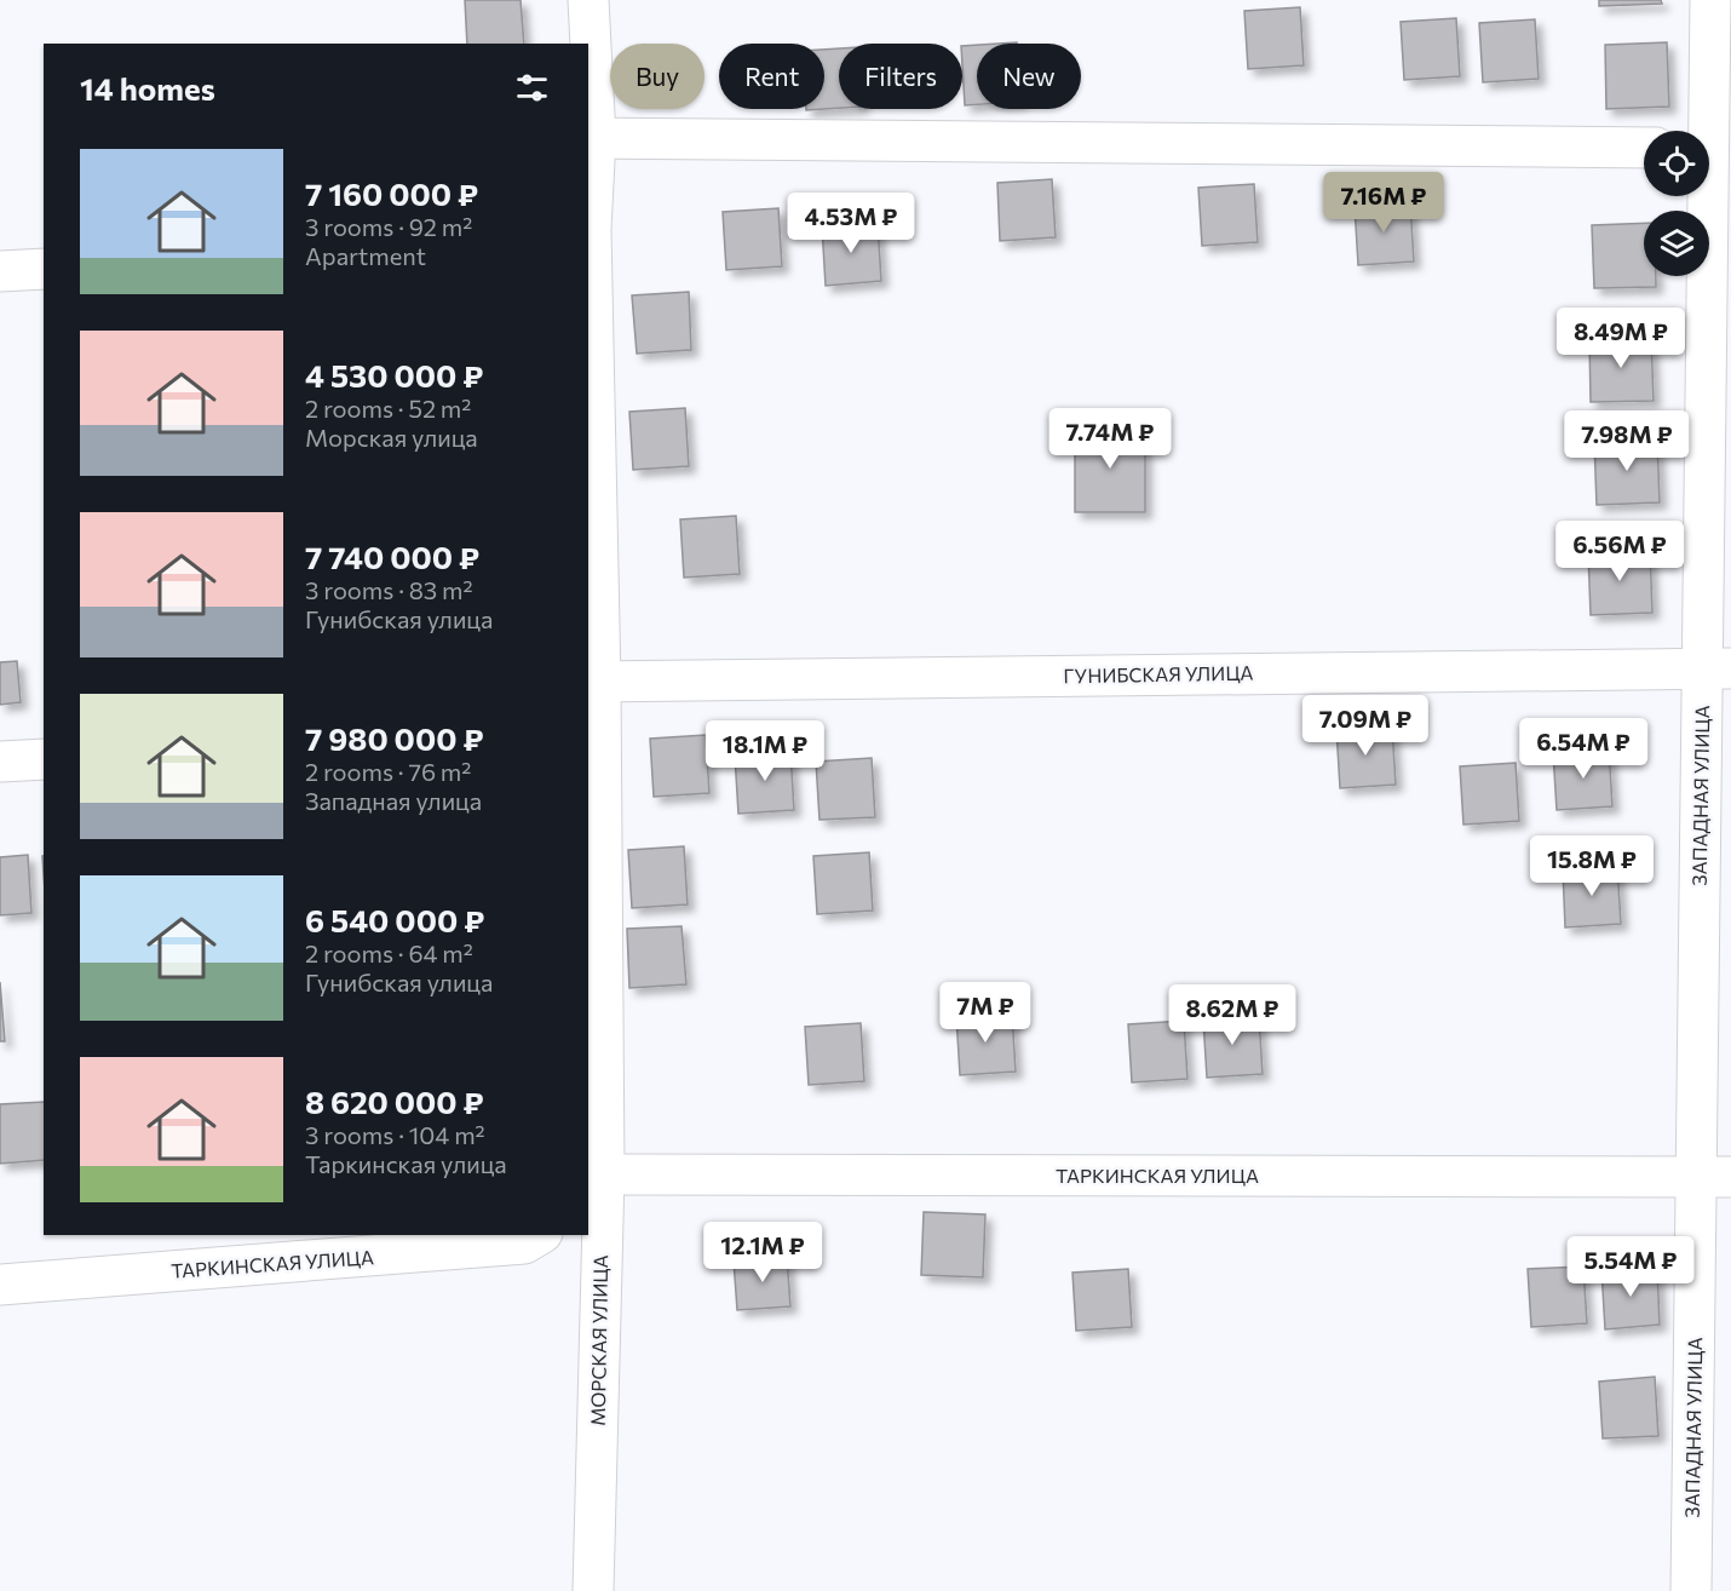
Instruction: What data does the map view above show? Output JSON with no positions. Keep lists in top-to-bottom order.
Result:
{
  "streets": {
    "street": [
      "ГУНИБСКАЯ УЛИЦА",
      "ЗАПАДНАЯ УЛИЦА",
      "ТАРКИНСКАЯ УЛИЦА",
      "МОРСКАЯ УЛИЦА"
    ]
  },
  "crossings": [
    ["ГУНИБСКАЯ УЛИЦА", "ЗАПАДНАЯ УЛИЦА"],
    ["ГУНИБСКАЯ УЛИЦА", "МОРСКАЯ УЛИЦА"],
    ["ЗАПАДНАЯ УЛИЦА", "ТАРКИНСКАЯ УЛИЦА"],
    ["ТАРКИНСКАЯ УЛИЦА", "МОРСКАЯ УЛИЦА"]
  ],
  "page": {
    "chip": [
      "Buy",
      "Rent",
      "Filters",
      "New"
    ],
    "heading": "14 homes",
    "list": [
      {
        "name": "7 160 000 ₽",
        "note": "3 rooms · 92 m² · Apartment"
      },
      {
        "name": "4 530 000 ₽",
        "note": "2 rooms · 52 m² · Морская улица"
      },
      {
        "name": "7 740 000 ₽",
        "note": "3 rooms · 83 m² · Гунибская улица"
      },
      {
        "name": "7 980 000 ₽",
        "note": "2 rooms · 76 m² · Западная улица"
      },
      {
        "name": "6 540 000 ₽",
        "note": "2 rooms · 64 m² · Гунибская улица"
      },
      {
        "name": "8 620 000 ₽",
        "note": "3 rooms · 104 m² · Таркинская улица"
      }
    ],
    "price": [
      "7.16M ₽",
      "4.53M ₽",
      "8.49M ₽",
      "7.74M ₽",
      "7.98M ₽",
      "6.56M ₽",
      "7.09M ₽",
      "6.54M ₽",
      "18.1M ₽",
      "15.8M ₽",
      "7M ₽",
      "8.62M ₽",
      "12.1M ₽",
      "5.54M ₽"
    ]
  }
}
